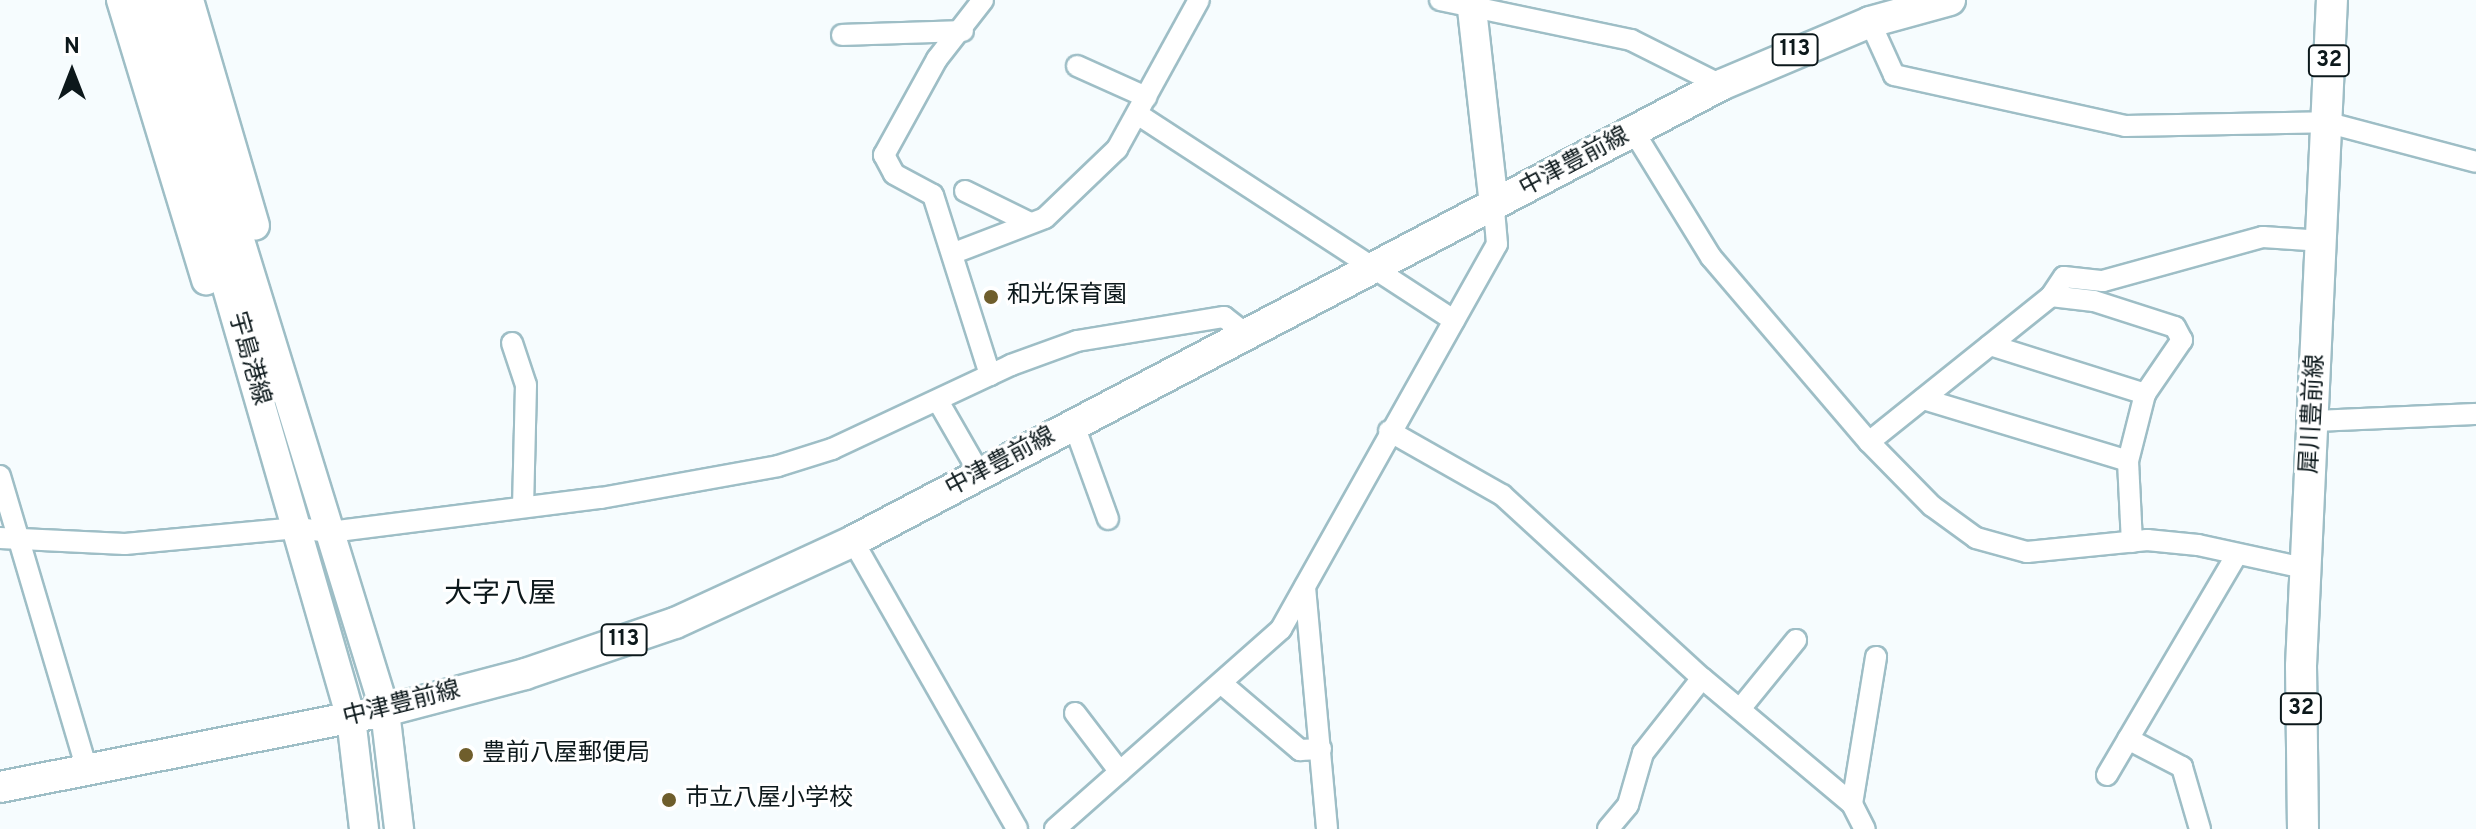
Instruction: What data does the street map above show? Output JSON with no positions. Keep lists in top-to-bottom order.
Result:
{
  "streets": {
    "main road": [
      "113",
      "32",
      "中津豊前線",
      "宇島港線",
      "犀川豊前線"
    ]
  },
  "crossings": [
    ["中津豊前線", "宇島港線"]
  ],
  "districts": ["大字八屋"],
  "places": ["和光保育園", "豊前八屋郵便局", "市立八屋小学校"],
  "north": "top"
}
